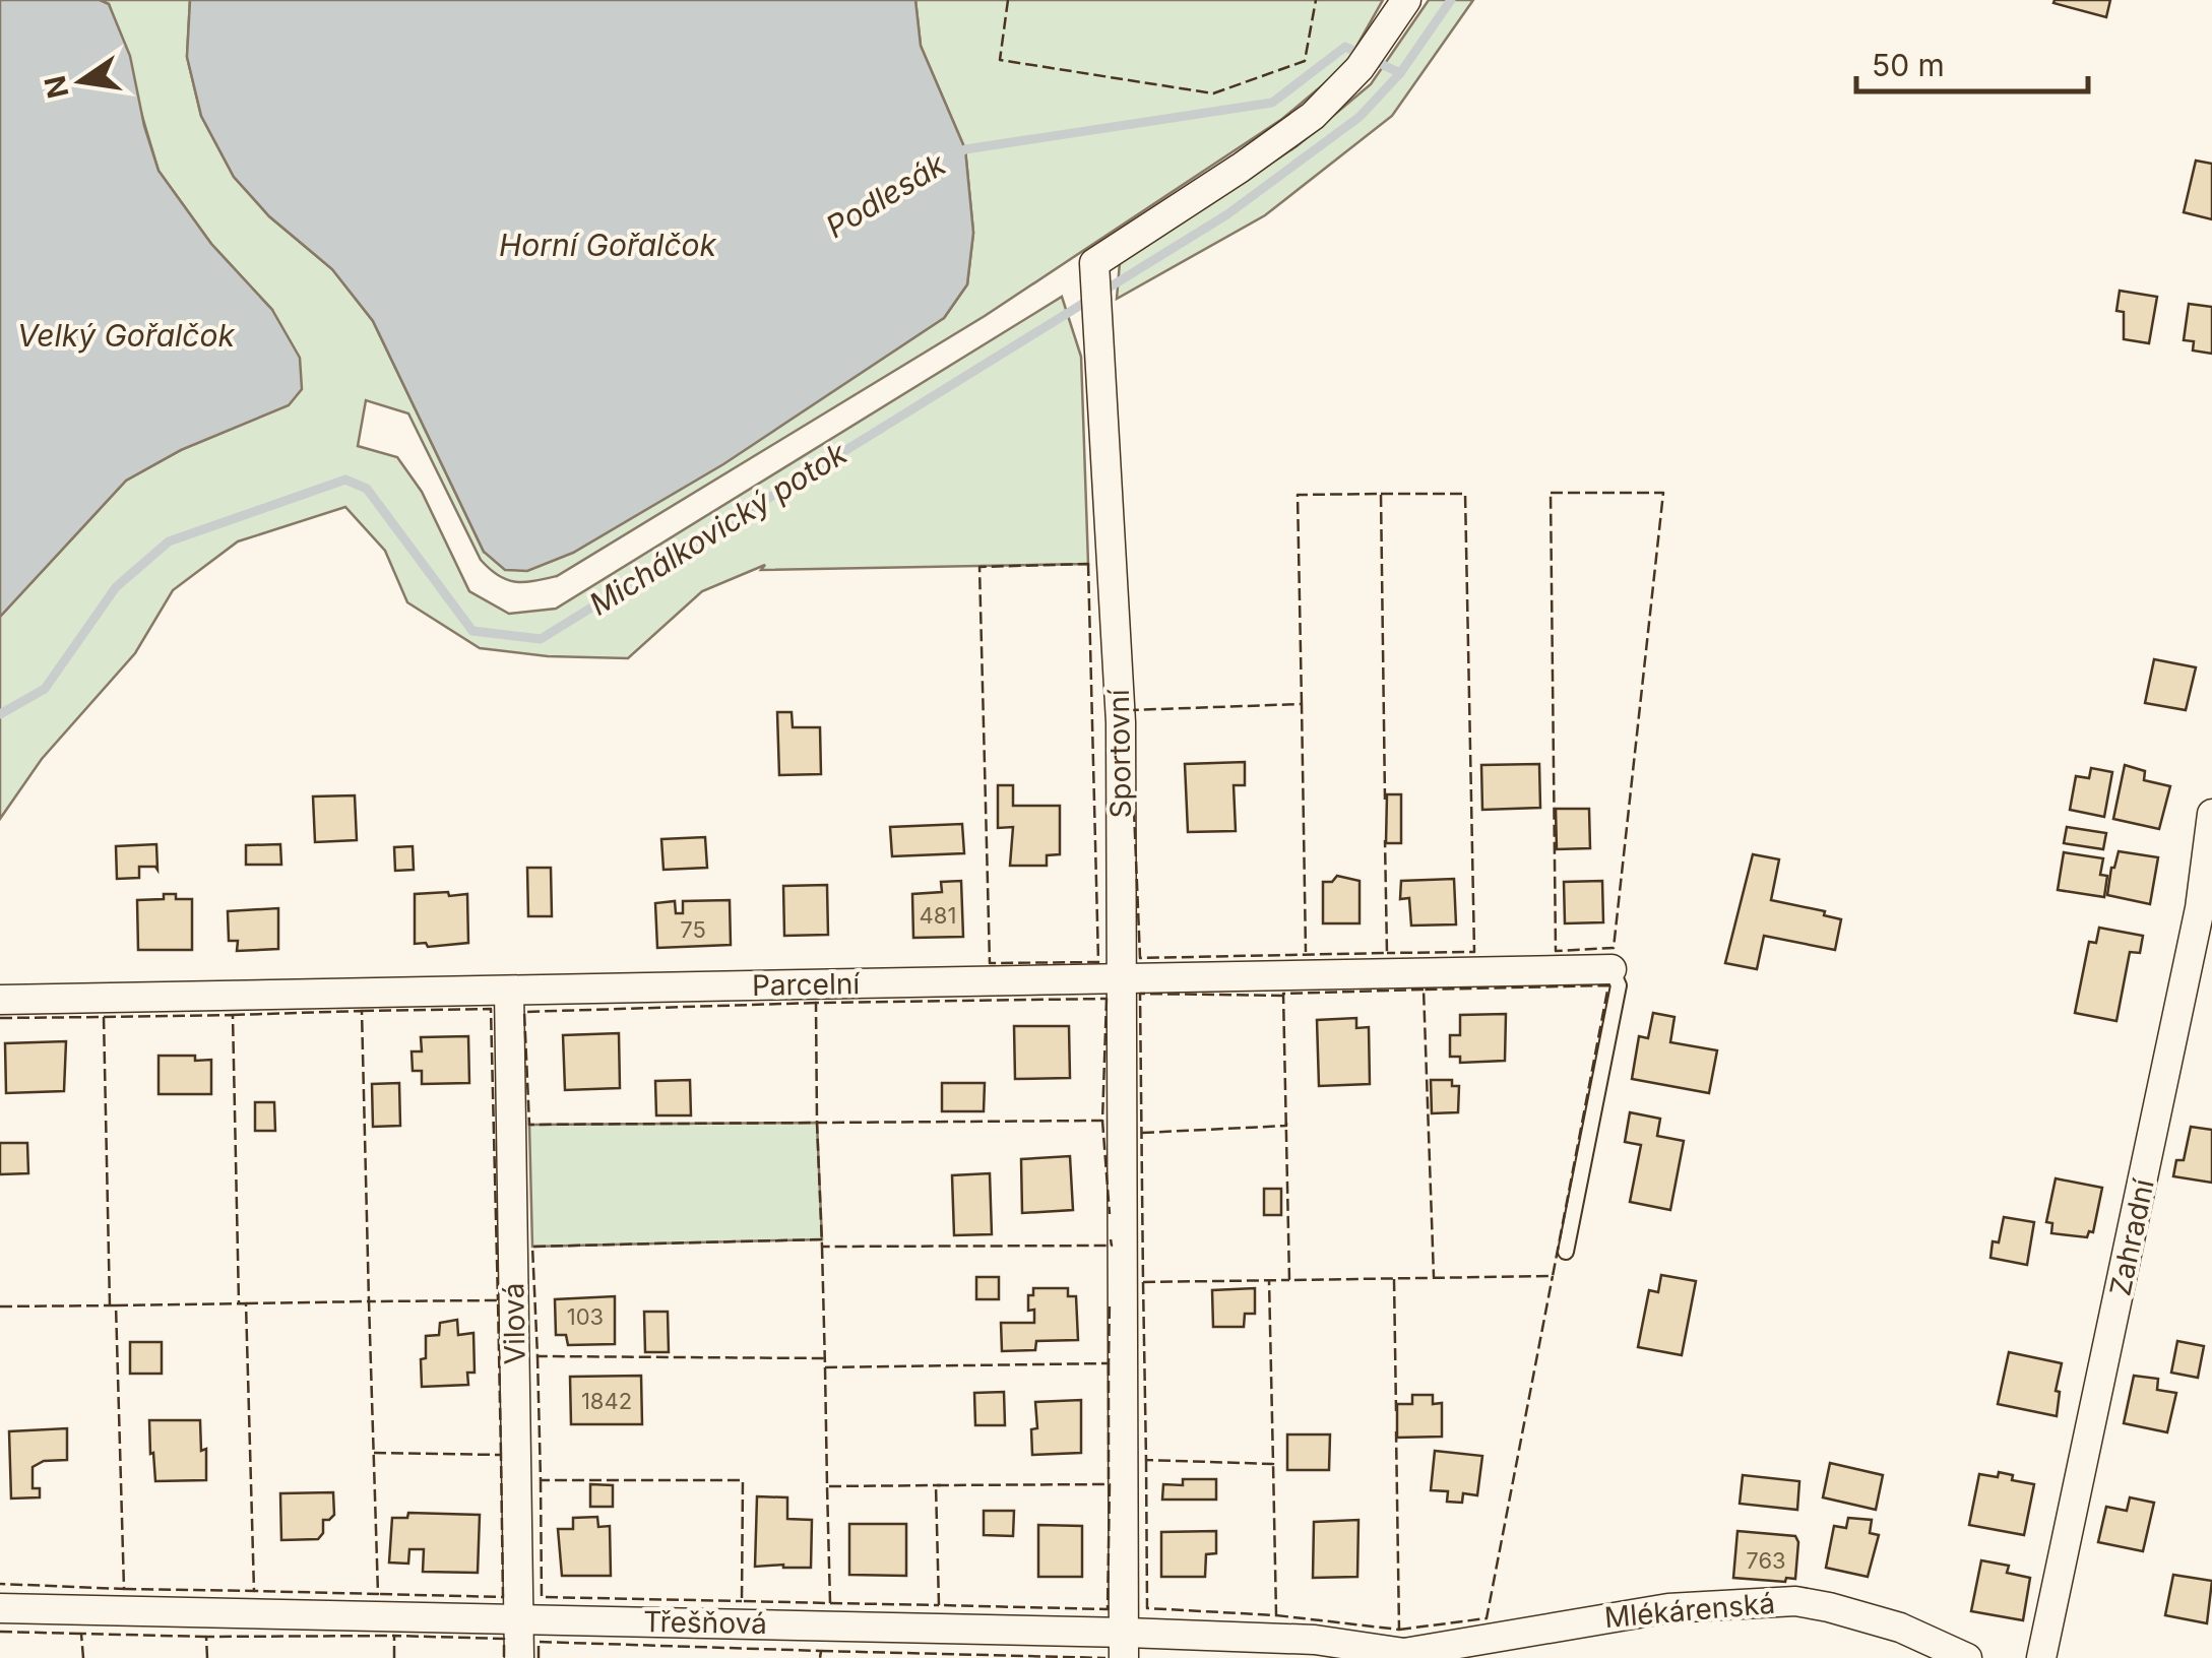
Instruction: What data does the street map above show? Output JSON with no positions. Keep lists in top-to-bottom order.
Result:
{
  "streets": {
    "street": [
      "Sportovní",
      "Parcelní",
      "Zahradní",
      "Vilová",
      "Mlékárenská",
      "Třešňová"
    ]
  },
  "crossings": [
    ["Sportovní", "Parcelní"],
    ["Sportovní", "Třešňová"],
    ["Parcelní", "Vilová"],
    ["Vilová", "Třešňová"],
    ["Mlékárenská", "Třešňová"]
  ],
  "water": [
    "Podlesák",
    "Horní Gořalčok",
    "Velký Gořalčok",
    "Michálkovický potok"
  ],
  "house_numbers": [
    "481",
    "75",
    "103",
    "1842",
    "763"
  ],
  "scale_bar": "50 m",
  "north": "left"
}
